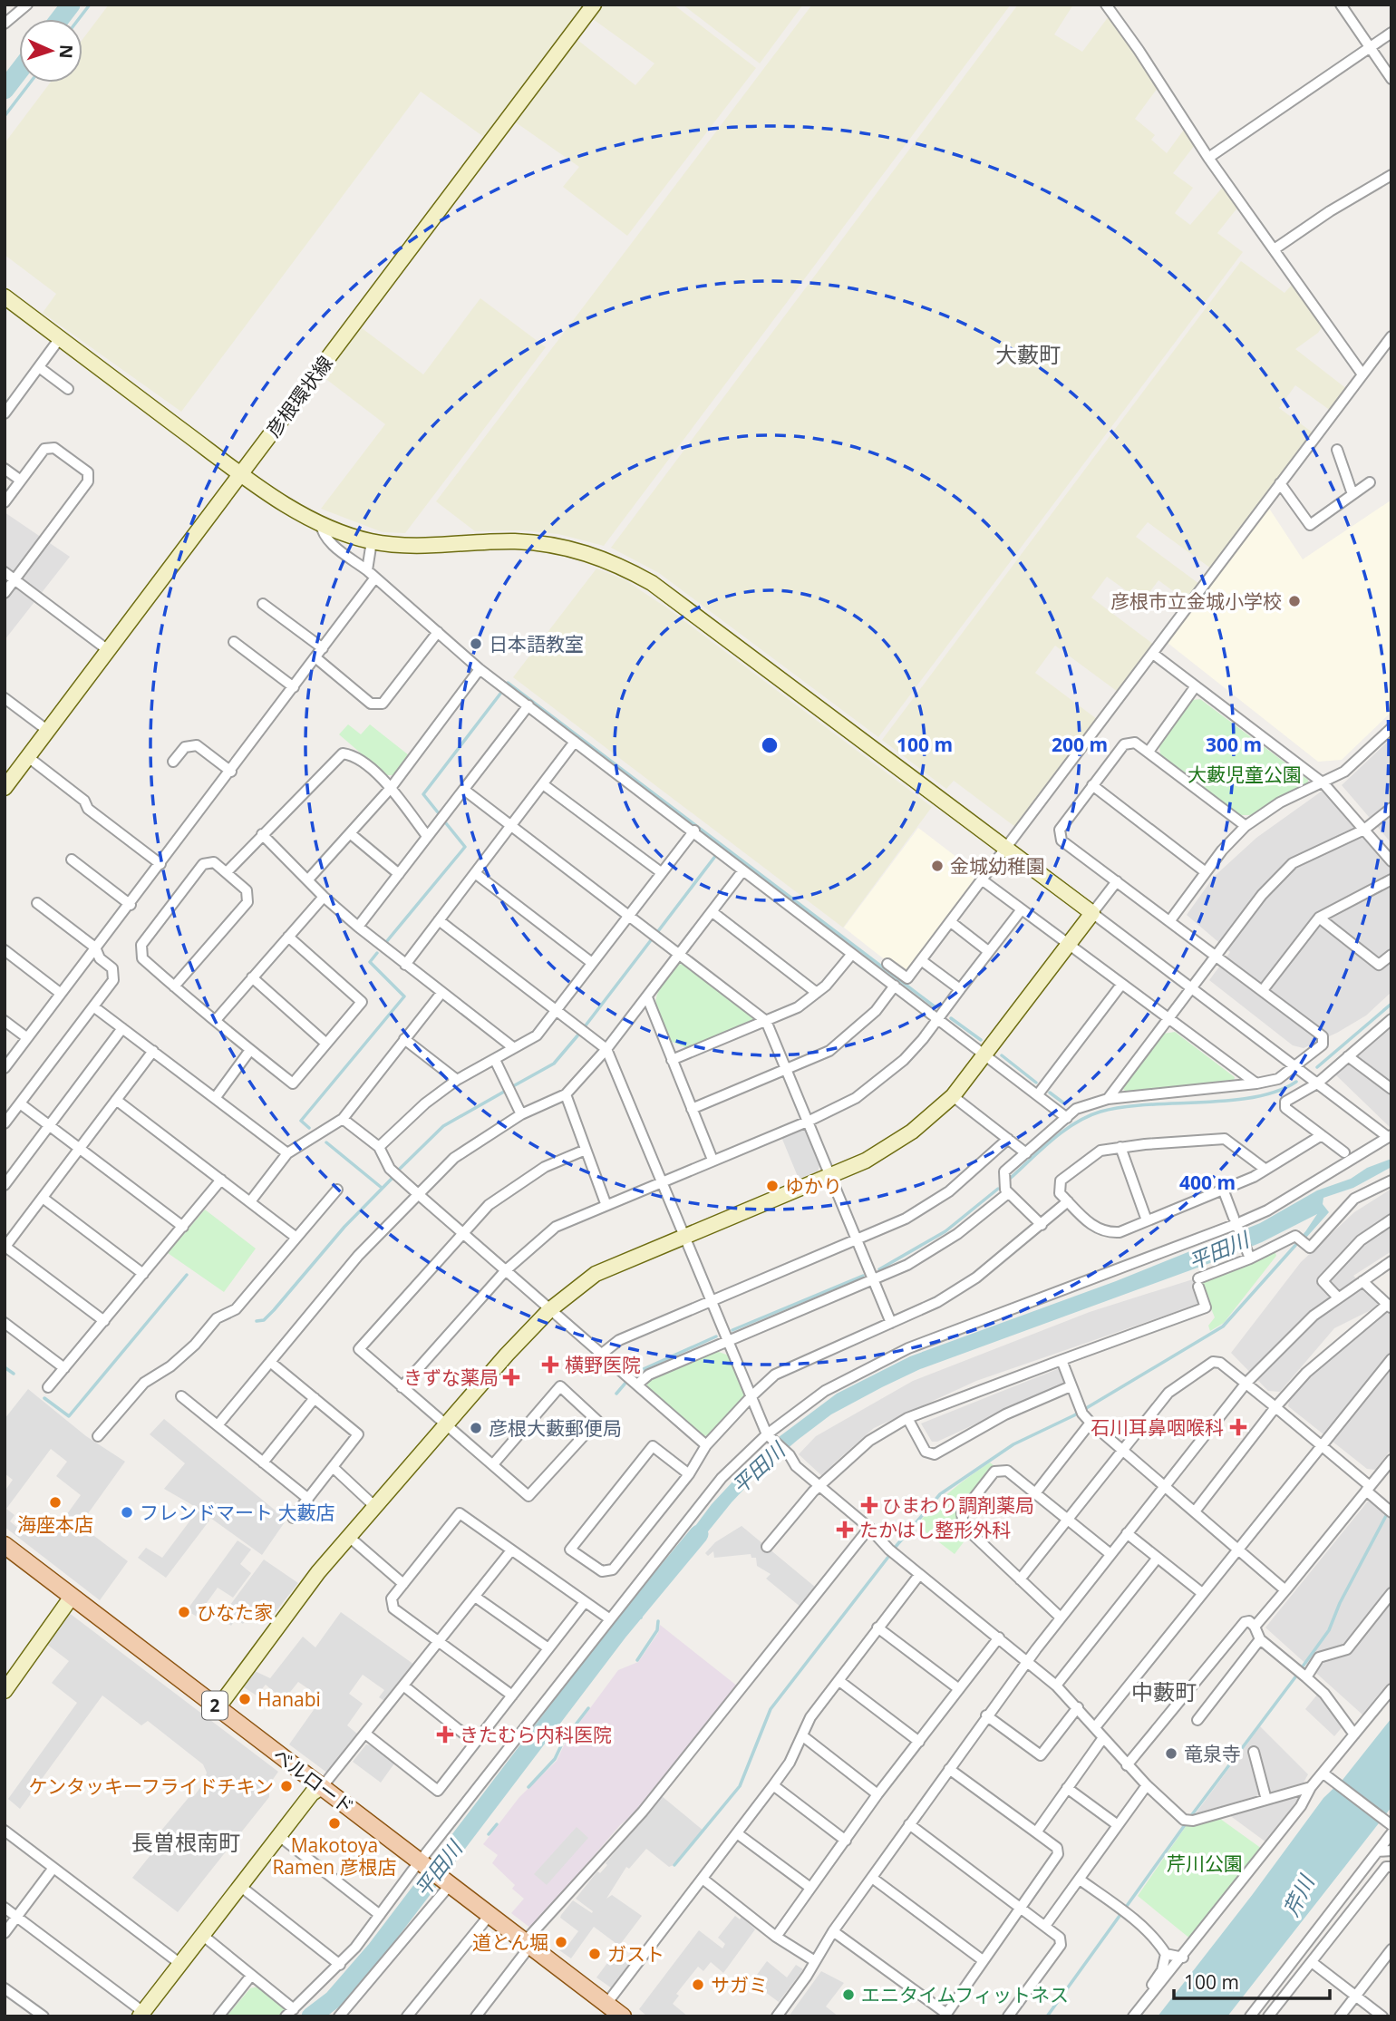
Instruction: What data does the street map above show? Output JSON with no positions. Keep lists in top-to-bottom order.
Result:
{
  "streets": {
    "main road": ["2", "ベルロード"],
    "street": ["彦根環状線"]
  },
  "districts": ["大藪町", "中藪町", "長曽根南町"],
  "water": ["平田川", "芹川"],
  "parks": ["大藪児童公園", "芹川公園"],
  "places": {
    "other": [
      "彦根市立金城小学校",
      "日本語教室",
      "金城幼稚園",
      "ゆかり",
      "彦根大藪郵便局",
      "海座本店",
      "フレンドマート 大藪店",
      "ひなた家",
      "Hanabi",
      "竜泉寺",
      "ケンタッキーフライドチキン",
      "Makotoya Ramen 彦根店",
      "道とん堀",
      "ガスト",
      "サガミ",
      "エニタイムフィットネス"
    ],
    "health": [
      "横野医院",
      "きずな薬局",
      "石川耳鼻咽喉科",
      "ひまわり調剤薬局",
      "たかはし整形外科",
      "きたむら内科医院"
    ]
  },
  "scale_bar": "100 m",
  "north": "right",
  "rings": [
    "100 m",
    "200 m",
    "300 m",
    "400 m"
  ]
}
